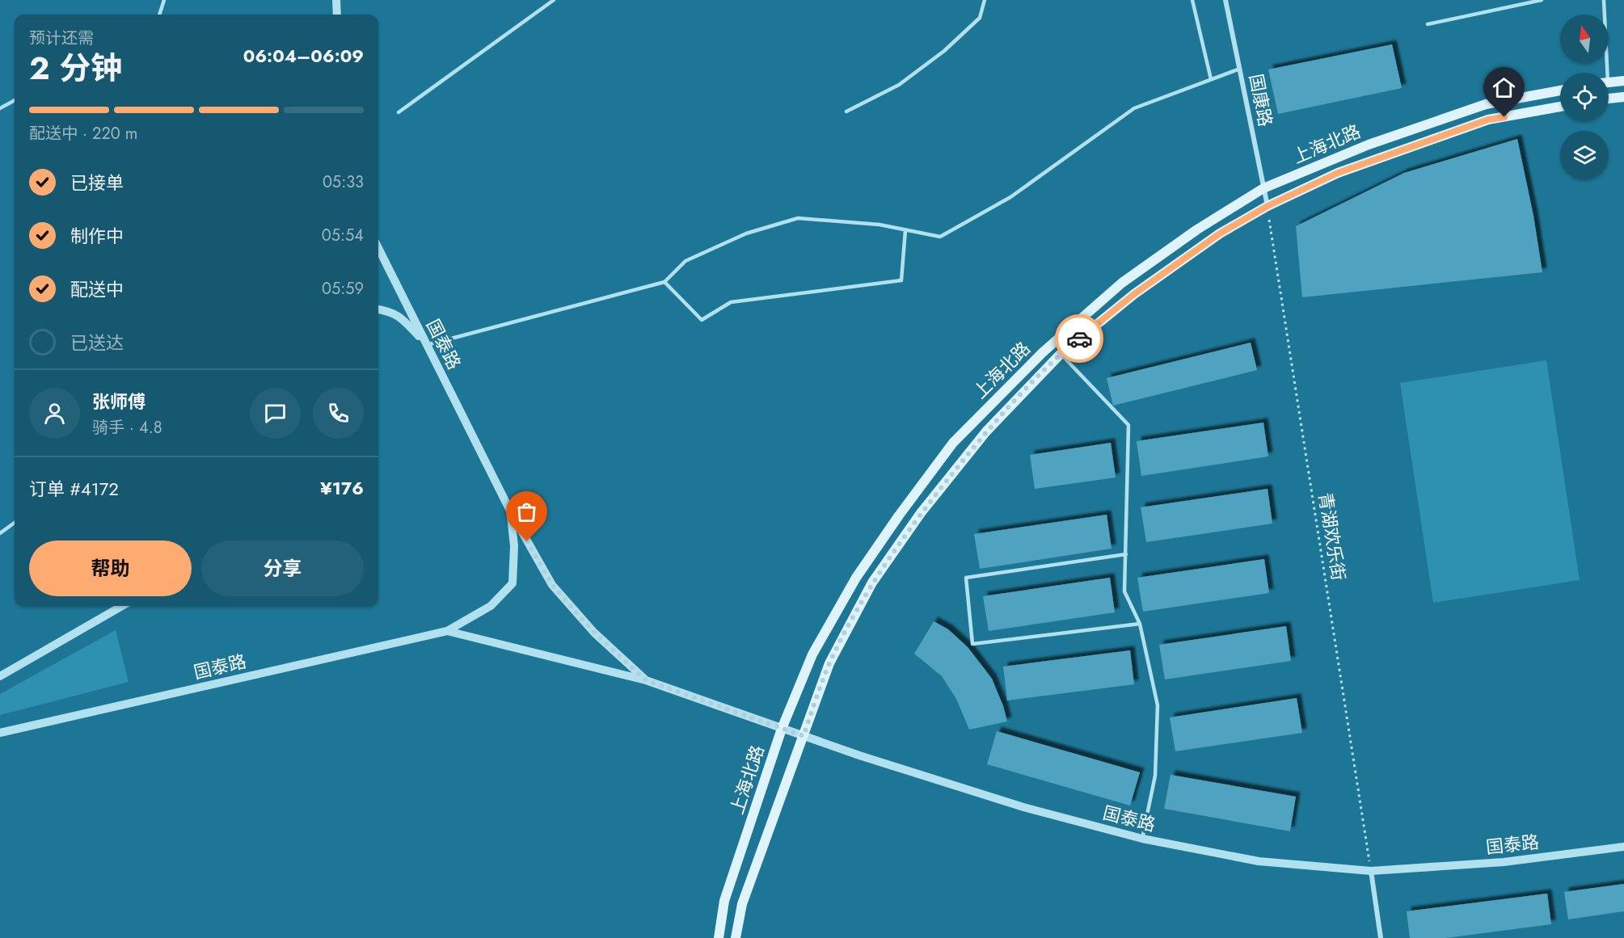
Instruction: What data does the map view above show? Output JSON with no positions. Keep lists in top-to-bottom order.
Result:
{
  "streets": {
    "main road": ["上海北路"],
    "street": ["国康路", "国泰路"],
    "path": ["青湖欢乐街"]
  },
  "crossings": [
    ["国康路", "上海北路"],
    ["国康路", "青湖欢乐街"],
    ["上海北路", "国泰路"],
    ["上海北路", "青湖欢乐街"],
    ["国泰路", "青湖欢乐街"]
  ],
  "north": "top",
  "page": {
    "heading": ["2 分钟", "预计还需", "06:04–06:09"],
    "panel": [
      "张师傅",
      "骑手 · 4.8",
      "订单 #4172",
      "¥176"
    ],
    "bar": "配送中 · 220 m",
    "list": [
      ["已接单", "05:33"],
      ["制作中", "05:54"],
      ["配送中", "05:59"],
      "已送达"
    ],
    "buttons": ["帮助", "分享"]
  }
}
